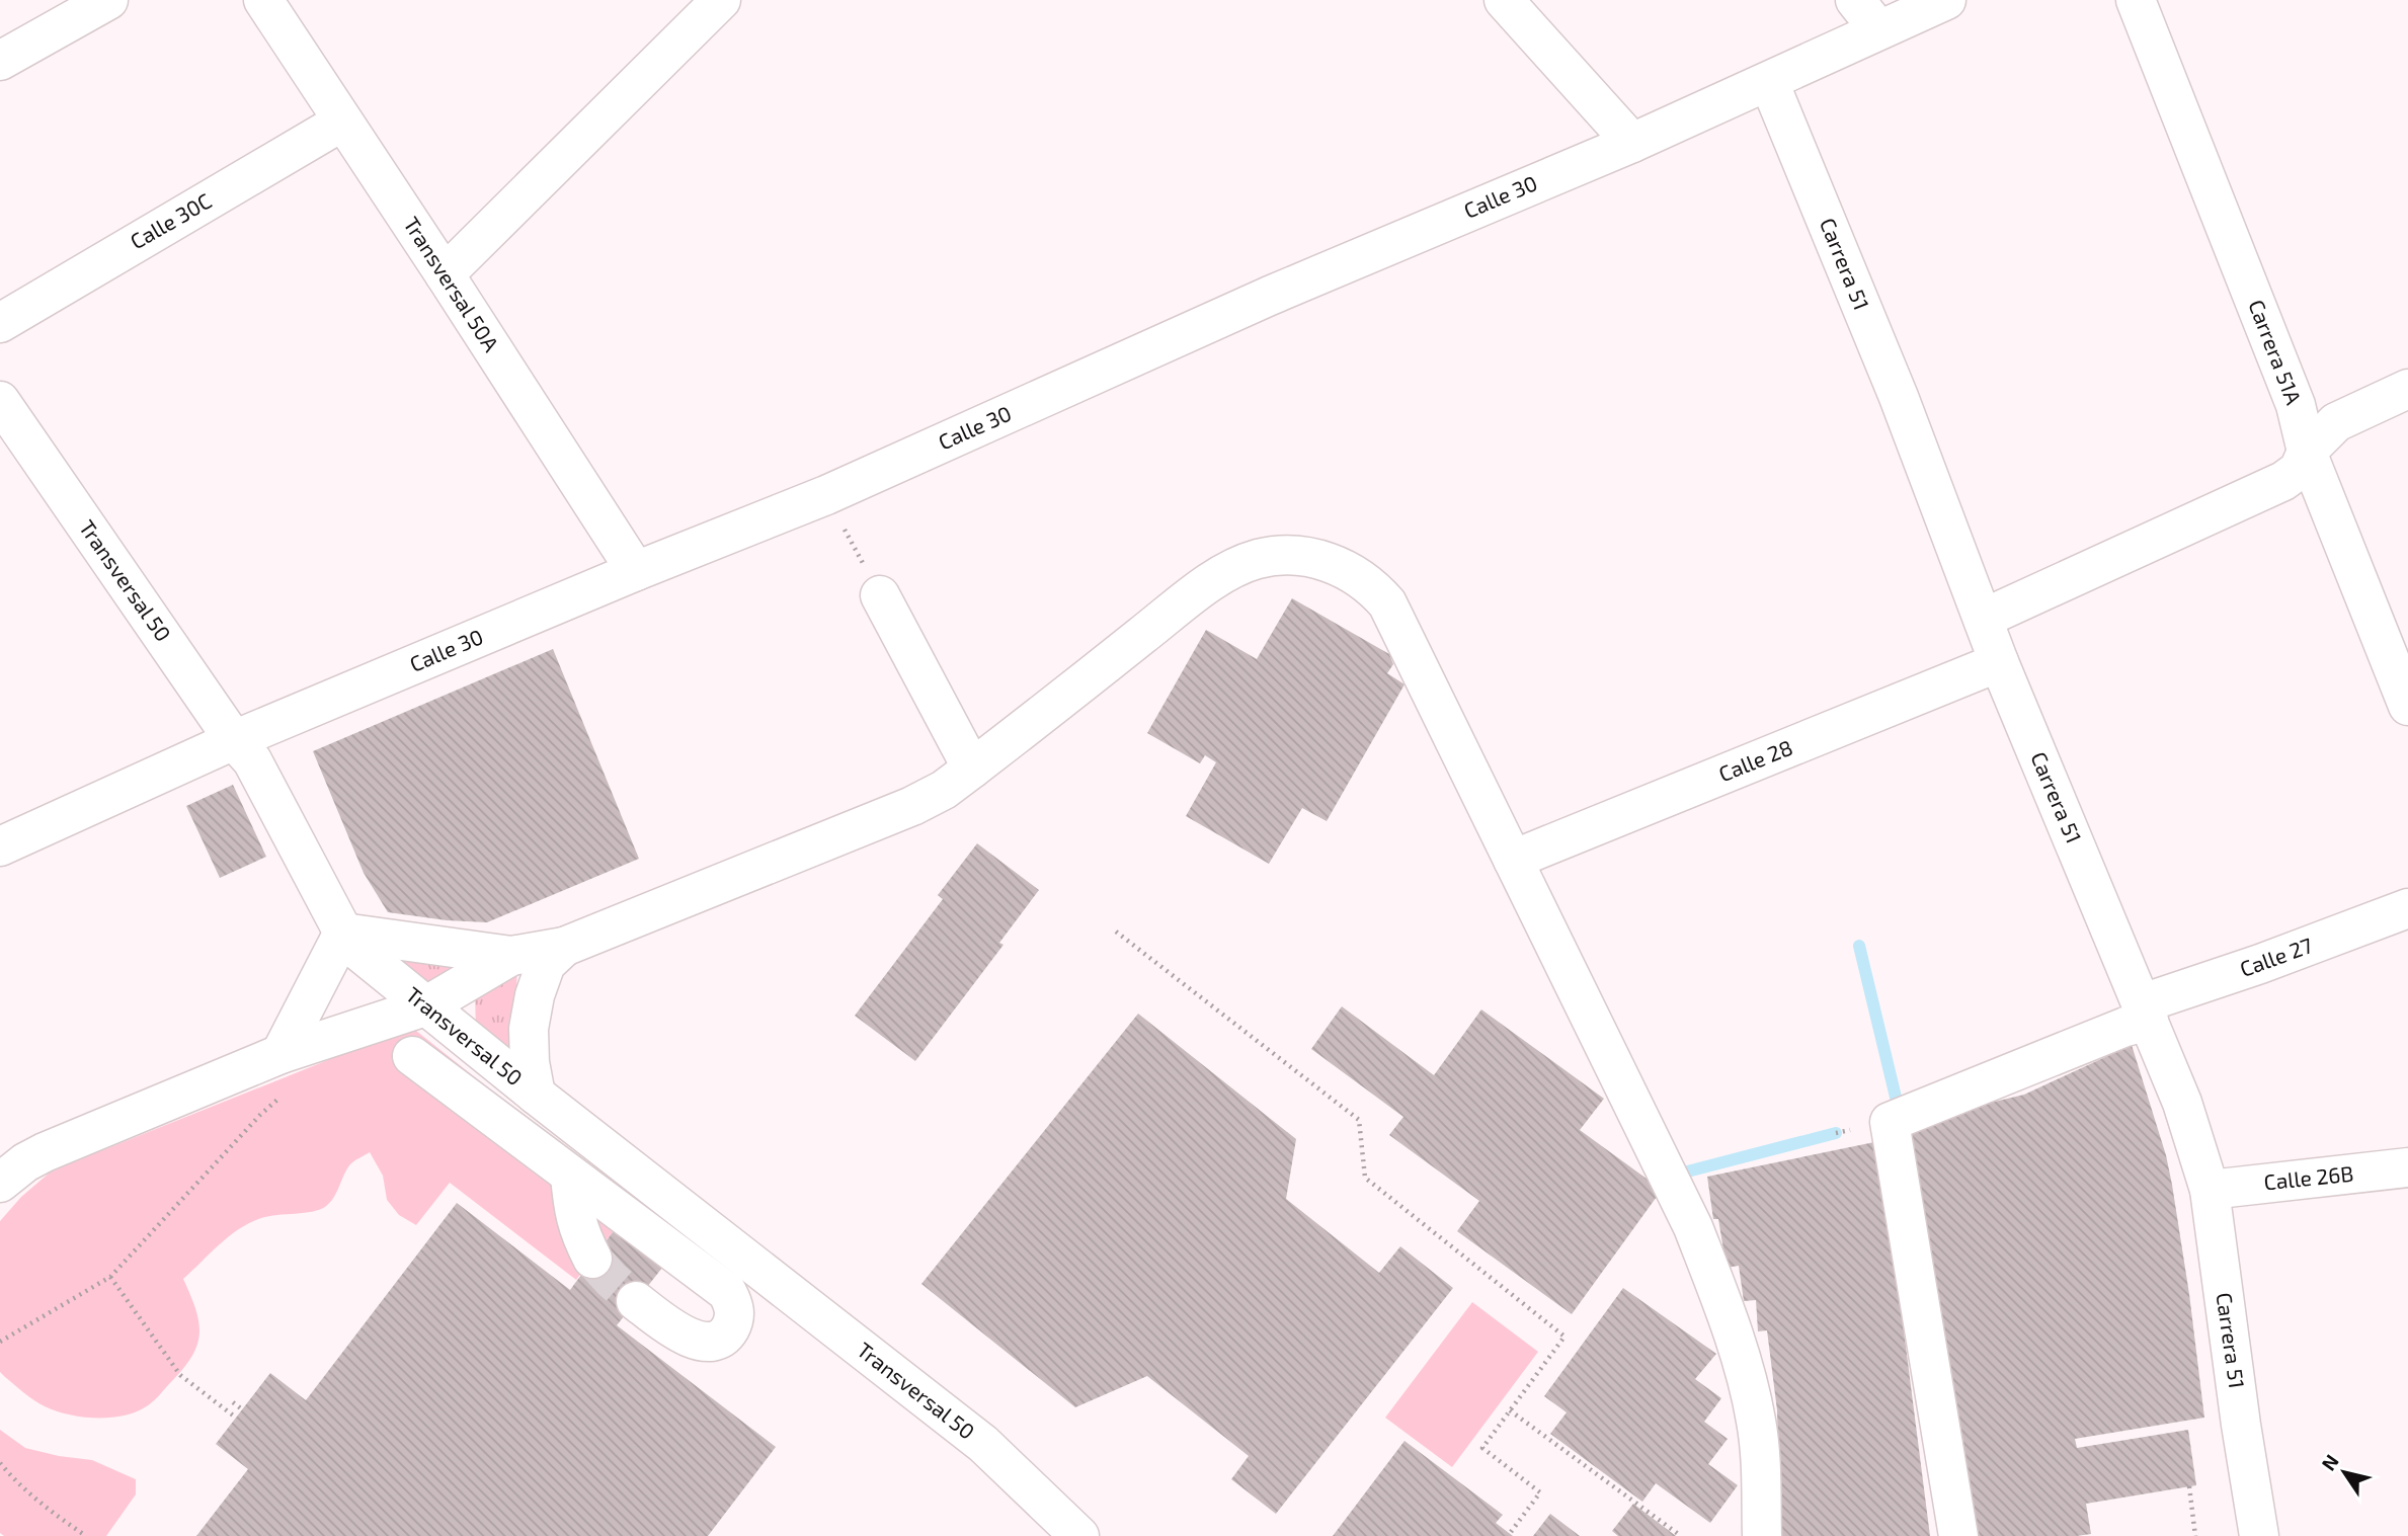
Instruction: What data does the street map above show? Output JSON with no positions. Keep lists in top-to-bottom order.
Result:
{
  "streets": {
    "street": [
      "Calle 30",
      "Calle 30C",
      "Carrera 51",
      "Transversal 50A",
      "Carrera 51A",
      "Transversal 50",
      "Calle 28",
      "Calle 27",
      "Calle 26B"
    ]
  },
  "crossings": [
    ["Calle 30", "Carrera 51"],
    ["Calle 30", "Transversal 50A"],
    ["Calle 30", "Transversal 50"],
    ["Calle 30C", "Transversal 50A"],
    ["Carrera 51", "Calle 28"],
    ["Carrera 51", "Calle 27"],
    ["Carrera 51", "Calle 26B"]
  ],
  "north": "top left"
}
